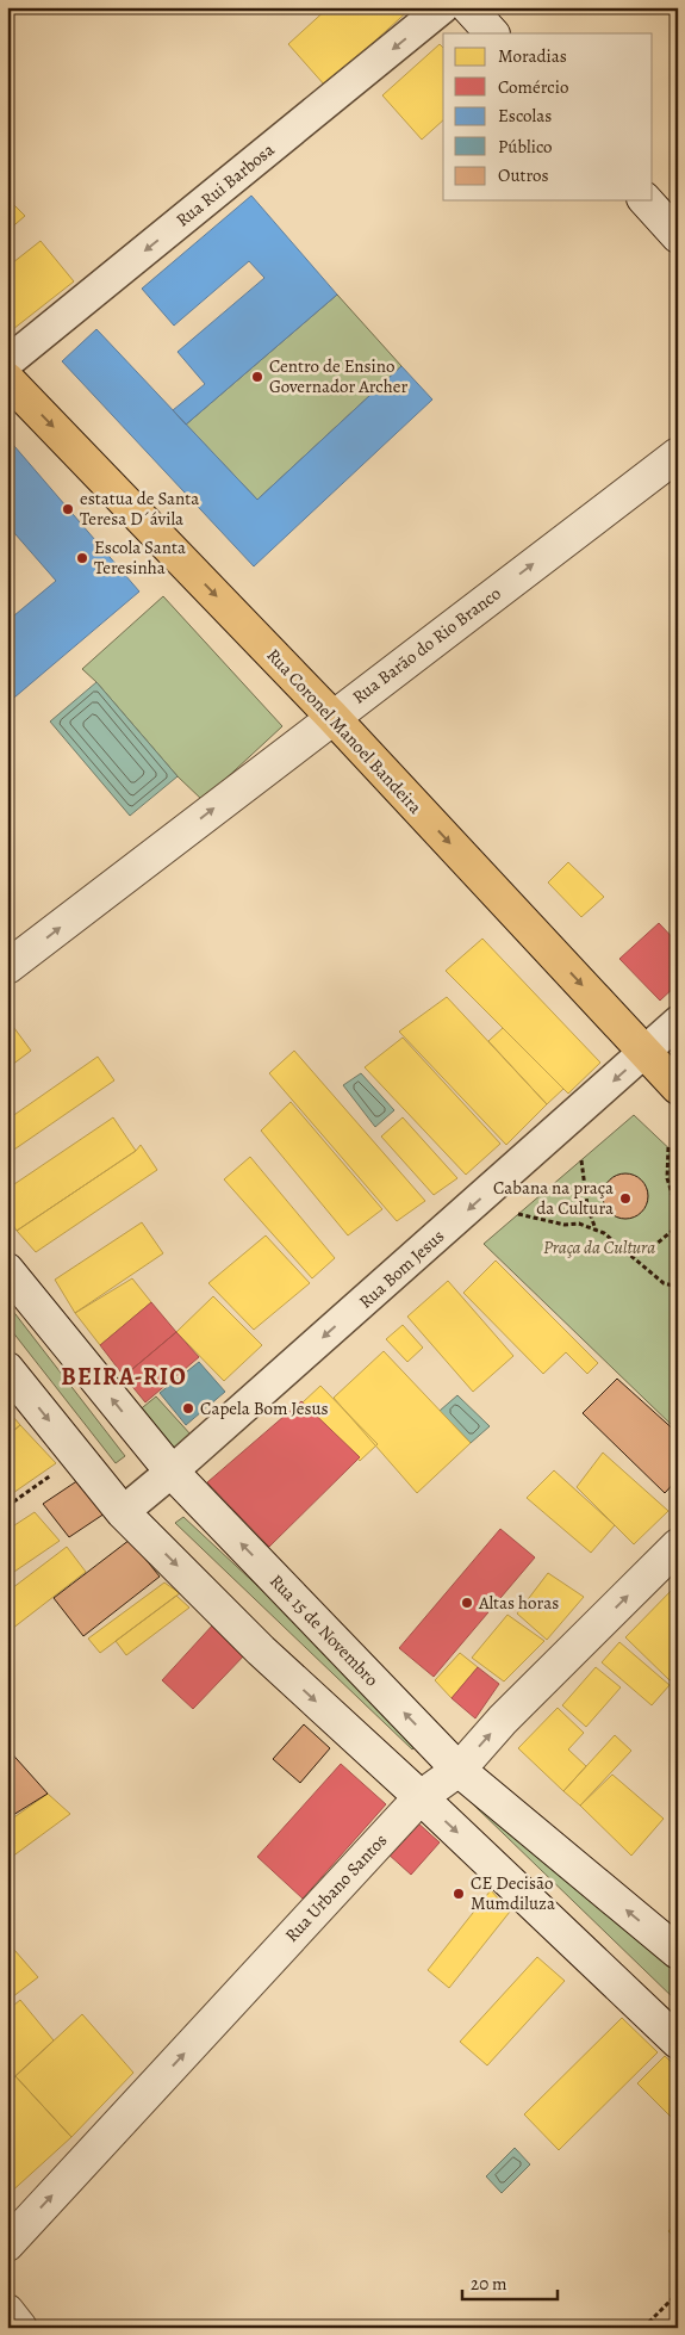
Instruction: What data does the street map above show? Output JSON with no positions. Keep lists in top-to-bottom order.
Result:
{
  "streets": {
    "main road": [
      "Rua Barão do Rio Branco",
      "Rua Coronel Manoel Bandeira",
      "Rua 15 de Novembro",
      "Rua Urbano Santos"
    ],
    "street": ["Rua Rui Barbosa", "Rua Bom Jesus"]
  },
  "crossings": [
    ["Rua Barão do Rio Branco", "Rua Coronel Manoel Bandeira"],
    ["Rua Coronel Manoel Bandeira", "Rua Bom Jesus"],
    ["Rua Bom Jesus", "Rua 15 de Novembro"],
    ["Rua 15 de Novembro", "Rua Urbano Santos"]
  ],
  "one_way": [
    "Rua Rui Barbosa",
    "Rua Barão do Rio Branco",
    "Rua Coronel Manoel Bandeira",
    "Rua Bom Jesus",
    "Rua Urbano Santos"
  ],
  "districts": ["BEIRA-RIO"],
  "parks": ["Praça da Cultura"],
  "places": [
    "Centro de Ensino Governador Archer",
    "estatua de Santa Teresa D´ávila",
    "Escola Santa Teresinha",
    "Cabana na praça da Cultura",
    "Capela Bom Jesus",
    "Altas horas",
    "CE Decisão Mumdiluza"
  ],
  "legend": [
    "Moradias",
    "Comércio",
    "Escolas",
    "Público",
    "Outros"
  ],
  "scale_bar": "20 m"
}
